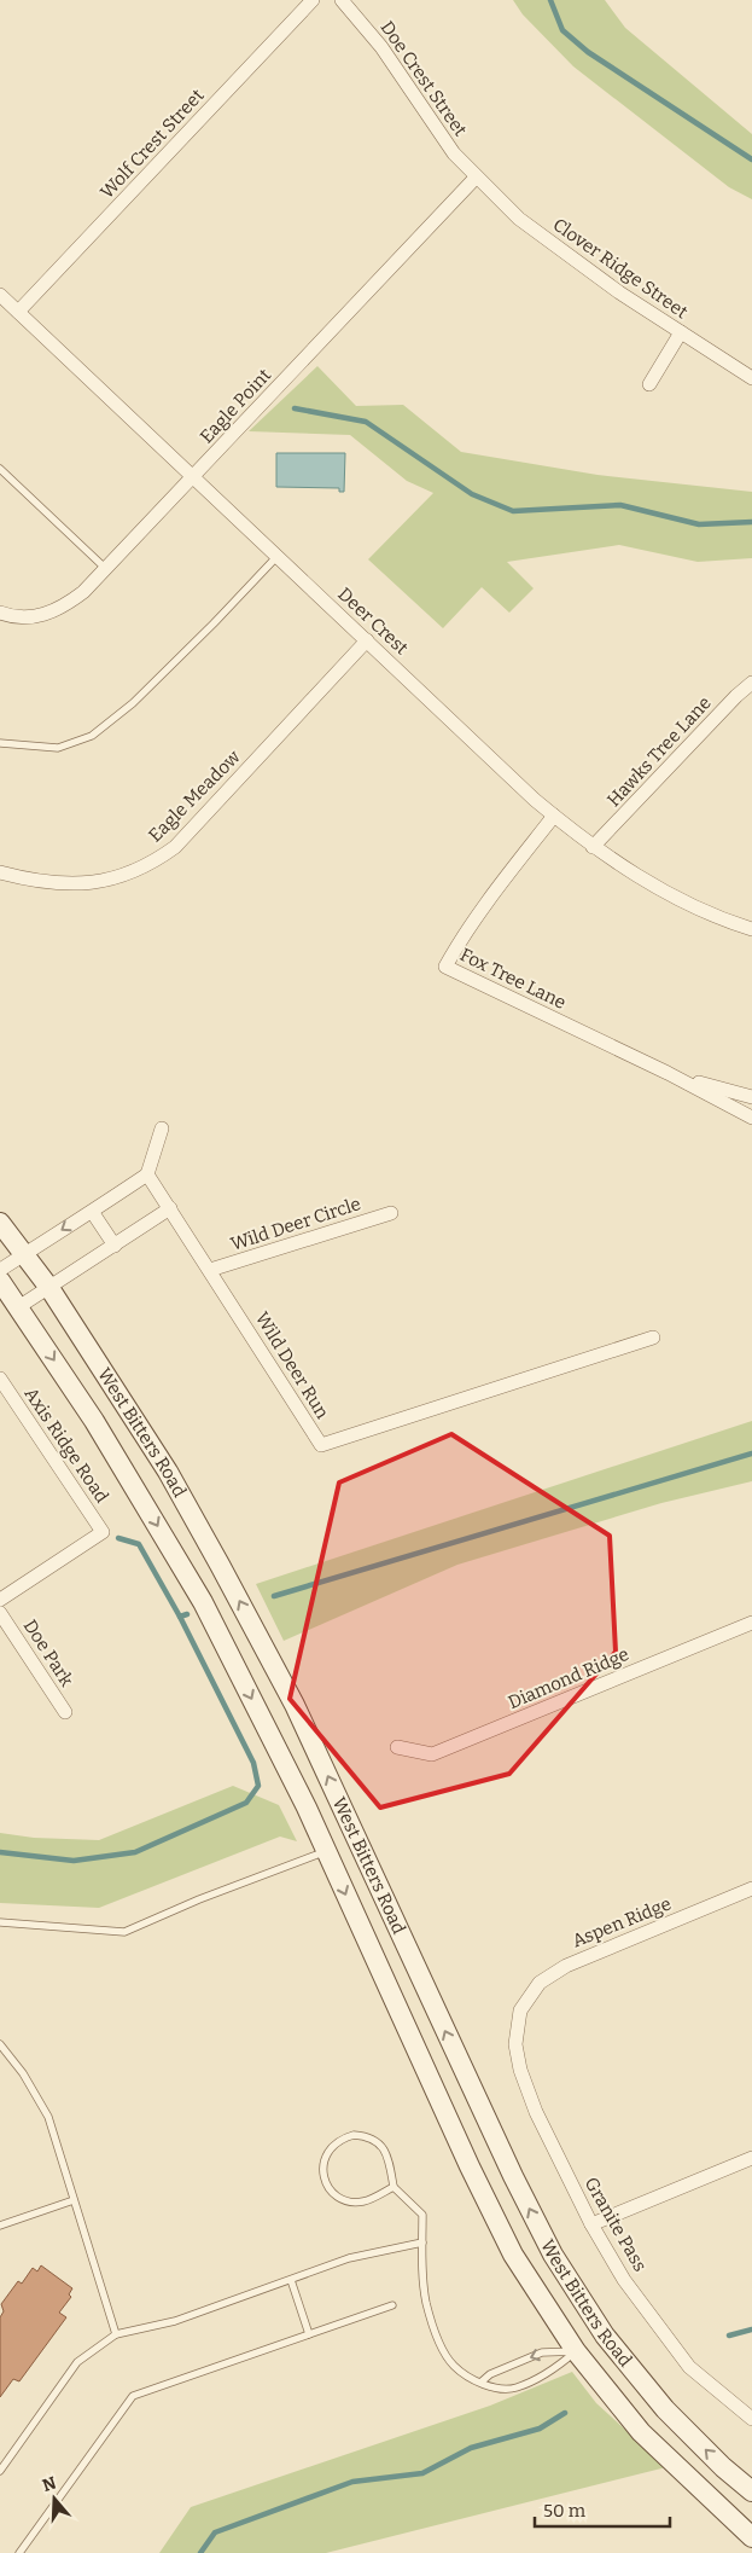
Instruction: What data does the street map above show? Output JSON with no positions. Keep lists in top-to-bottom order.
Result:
{
  "streets": {
    "main road": ["West Bitters Road"],
    "street": [
      "Doe Crest Street",
      "Wolf Crest Street",
      "Clover Ridge Street",
      "Eagle Point",
      "Deer Crest",
      "Hawks Tree Lane",
      "Eagle Meadow",
      "Fox Tree Lane",
      "Wild Deer Circle",
      "Wild Deer Run",
      "Axis Ridge Road",
      "Doe Park",
      "Diamond Ridge",
      "Aspen Ridge",
      "Granite Pass"
    ]
  },
  "crossings": [
    ["Doe Crest Street", "Clover Ridge Street"],
    ["Doe Crest Street", "Eagle Point"],
    ["Wolf Crest Street", "Deer Crest"],
    ["Clover Ridge Street", "Eagle Point"],
    ["Eagle Point", "Deer Crest"],
    ["Deer Crest", "Hawks Tree Lane"],
    ["Deer Crest", "Eagle Meadow"],
    ["Deer Crest", "Fox Tree Lane"],
    ["Wild Deer Circle", "Wild Deer Run"],
    ["Aspen Ridge", "Granite Pass"]
  ],
  "scale_bar": "50 m",
  "north": "top"
}
